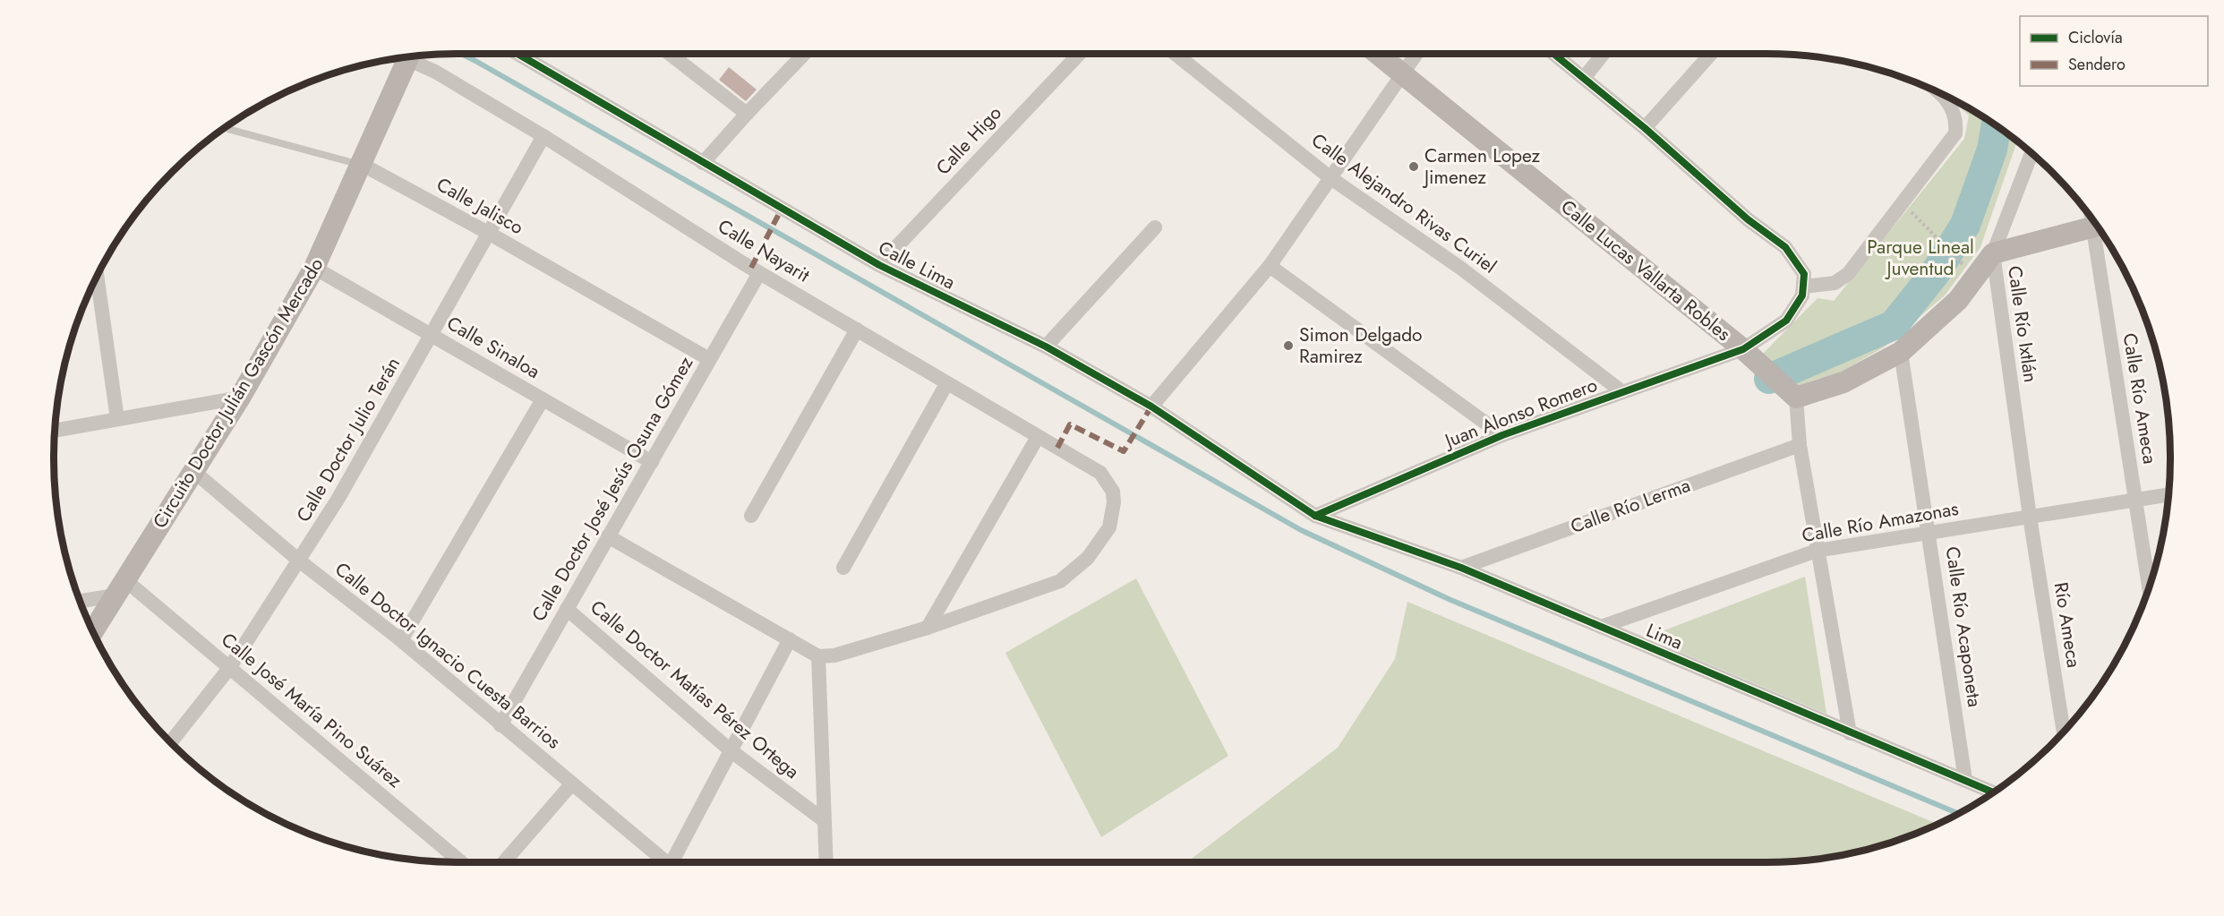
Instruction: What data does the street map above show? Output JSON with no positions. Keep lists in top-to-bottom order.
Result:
{
  "streets": {
    "street": [
      "Calle Higo",
      "Calle Alejandro Rivas Curiel",
      "Calle Jalisco",
      "Calle Nayarit",
      "Calle Lima",
      "Calle Lucas Vallarta Robles",
      "Calle Río Ixtlán",
      "Calle Sinaloa",
      "Circuito Doctor Julián Gascón Mercado",
      "Calle Río Ameca",
      "Juan Alonso Romero",
      "Calle Doctor Julio Terán",
      "Calle Doctor José Jesús Osuna Gómez",
      "Calle Río Lerma",
      "Calle Río Amazonas",
      "Río Ameca",
      "Calle Río Acaponeta",
      "Lima",
      "Calle Doctor Ignacio Cuesta Barrios",
      "Calle Doctor Matías Pérez Ortega",
      "Calle José María Pino Suárez"
    ]
  },
  "crossings": [
    ["Calle Higo", "Calle Lima"],
    ["Calle Alejandro Rivas Curiel", "Juan Alonso Romero"],
    ["Calle Jalisco", "Circuito Doctor Julián Gascón Mercado"],
    ["Calle Jalisco", "Calle Doctor Julio Terán"],
    ["Calle Jalisco", "Calle Doctor José Jesús Osuna Gómez"],
    ["Calle Nayarit", "Calle Doctor Julio Terán"],
    ["Calle Nayarit", "Calle Doctor José Jesús Osuna Gómez"],
    ["Calle Lima", "Juan Alonso Romero"],
    ["Calle Lima", "Lima"],
    ["Calle Lucas Vallarta Robles", "Juan Alonso Romero"],
    ["Calle Río Ixtlán", "Calle Río Amazonas"],
    ["Calle Río Ixtlán", "Río Ameca"],
    ["Calle Sinaloa", "Circuito Doctor Julián Gascón Mercado"],
    ["Calle Sinaloa", "Calle Doctor Julio Terán"],
    ["Calle Sinaloa", "Calle Doctor José Jesús Osuna Gómez"],
    ["Circuito Doctor Julián Gascón Mercado", "Calle Doctor Ignacio Cuesta Barrios"],
    ["Circuito Doctor Julián Gascón Mercado", "Calle José María Pino Suárez"],
    ["Calle Río Ameca", "Calle Río Amazonas"],
    ["Juan Alonso Romero", "Lima"],
    ["Calle Doctor Julio Terán", "Calle Doctor Ignacio Cuesta Barrios"],
    ["Calle Doctor Julio Terán", "Calle José María Pino Suárez"],
    ["Calle Doctor José Jesús Osuna Gómez", "Calle Doctor Ignacio Cuesta Barrios"],
    ["Calle Doctor José Jesús Osuna Gómez", "Calle Doctor Matías Pérez Ortega"],
    ["Calle Río Lerma", "Lima"],
    ["Calle Río Amazonas", "Río Ameca"],
    ["Calle Río Amazonas", "Calle Río Acaponeta"],
    ["Calle Río Amazonas", "Lima"],
    ["Calle Río Acaponeta", "Lima"]
  ],
  "parks": ["Parque Lineal Juventud"],
  "places": ["Carmen Lopez Jimenez", "Simon Delgado Ramirez"],
  "legend": ["Ciclovía", "Sendero"]
}
